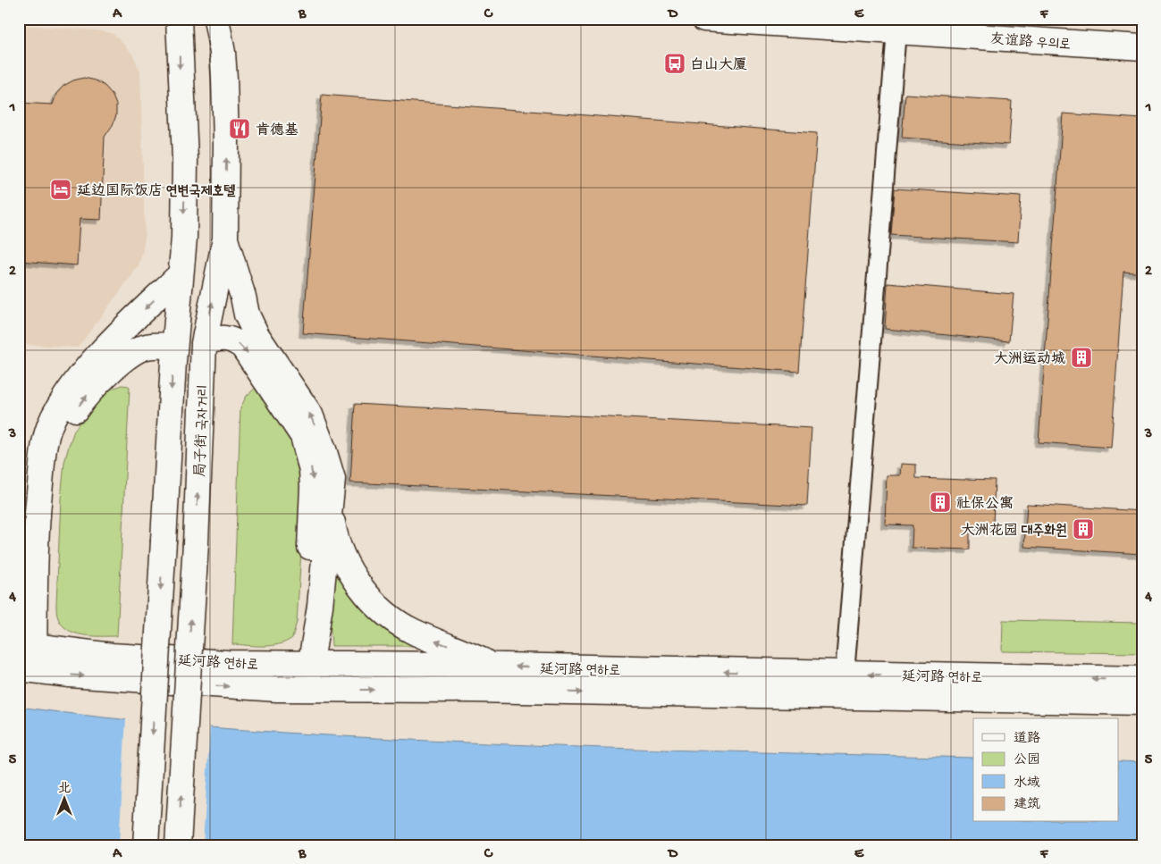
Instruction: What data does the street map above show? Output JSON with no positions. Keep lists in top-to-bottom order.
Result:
{
  "streets": {
    "main road": ["友谊路 우의로", "局子街 국자거리", "延河路 연하로"]
  },
  "places": {
    "bus stop": ["白山大厦"],
    "restaurant": ["肯德基"],
    "hotel": ["延边国际饭店 연변국제호텔"],
    "building": ["大洲运动城", "社保公寓", "大洲花园 대주화원"]
  },
  "legend": [
    "道路",
    "公园",
    "水域",
    "建筑"
  ],
  "north": "top",
  "grid": {
    "columns": [
      "A",
      "B",
      "C",
      "D",
      "E",
      "F"
    ],
    "rows": [
      "1",
      "2",
      "3",
      "4",
      "5"
    ]
  }
}
